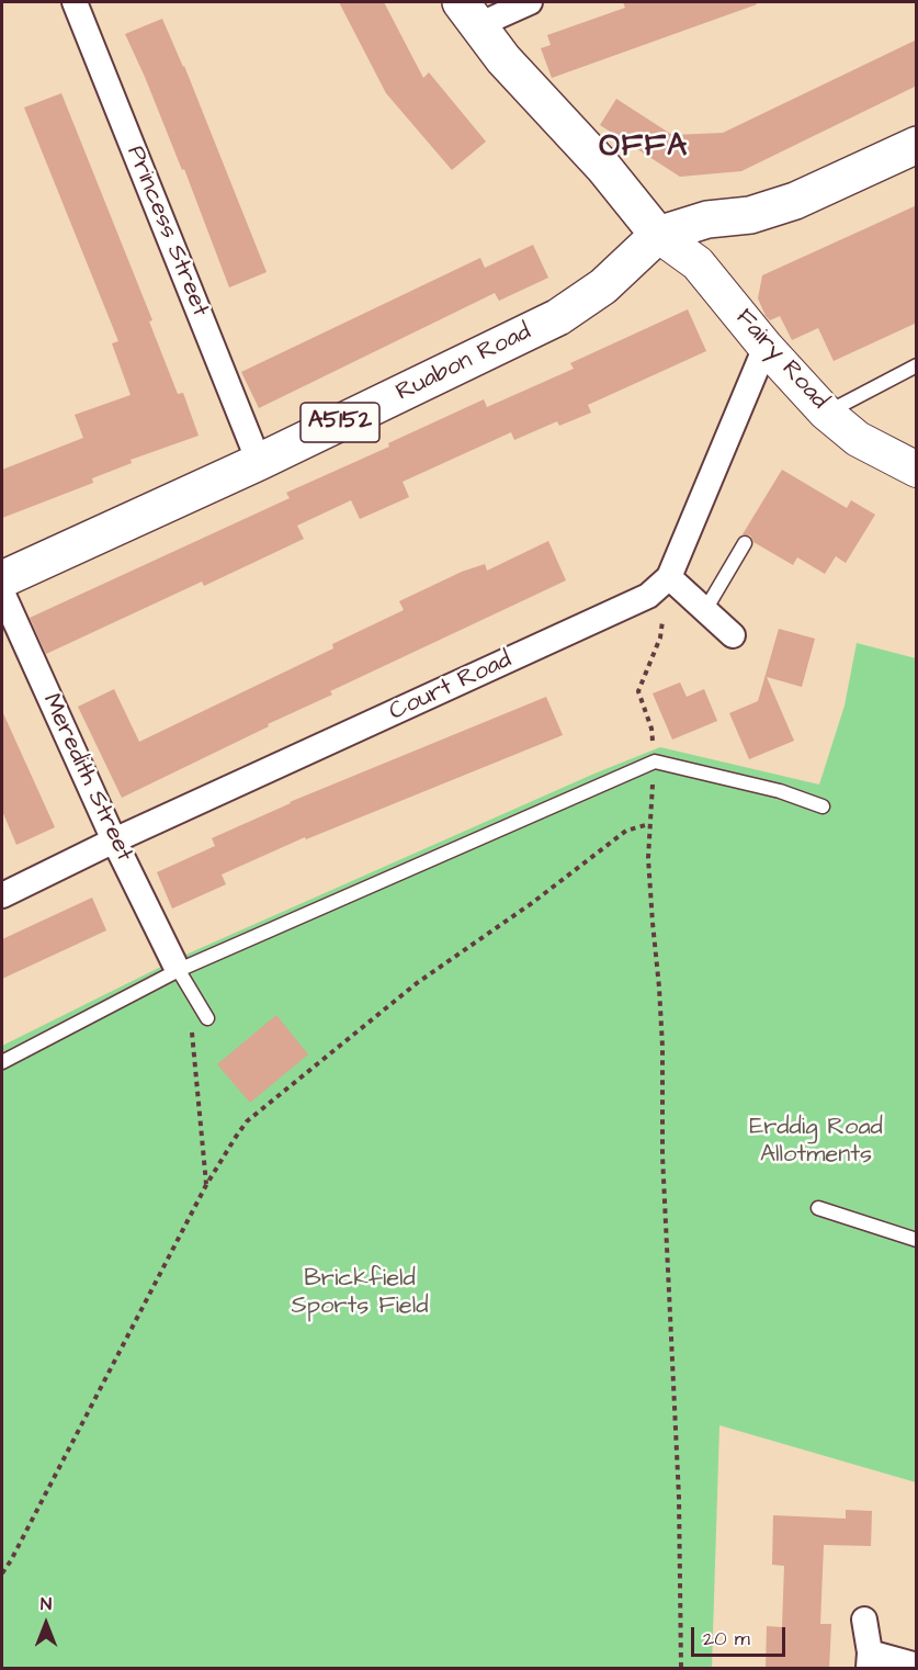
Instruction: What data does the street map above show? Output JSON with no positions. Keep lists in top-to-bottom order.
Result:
{
  "streets": {
    "main road": ["Fairy Road", "Ruabon Road", "A5152"],
    "street": ["Princess Street", "Court Road", "Meredith Street"]
  },
  "crossings": [
    ["Princess Street", "Ruabon Road"],
    ["Fairy Road", "Ruabon Road"],
    ["Fairy Road", "Court Road"],
    ["Court Road", "Meredith Street"]
  ],
  "districts": ["OFFA"],
  "parks": ["Erddig Road Allotments", "Brickfield Sports Field"],
  "scale_bar": "20 m",
  "north": "top"
}
